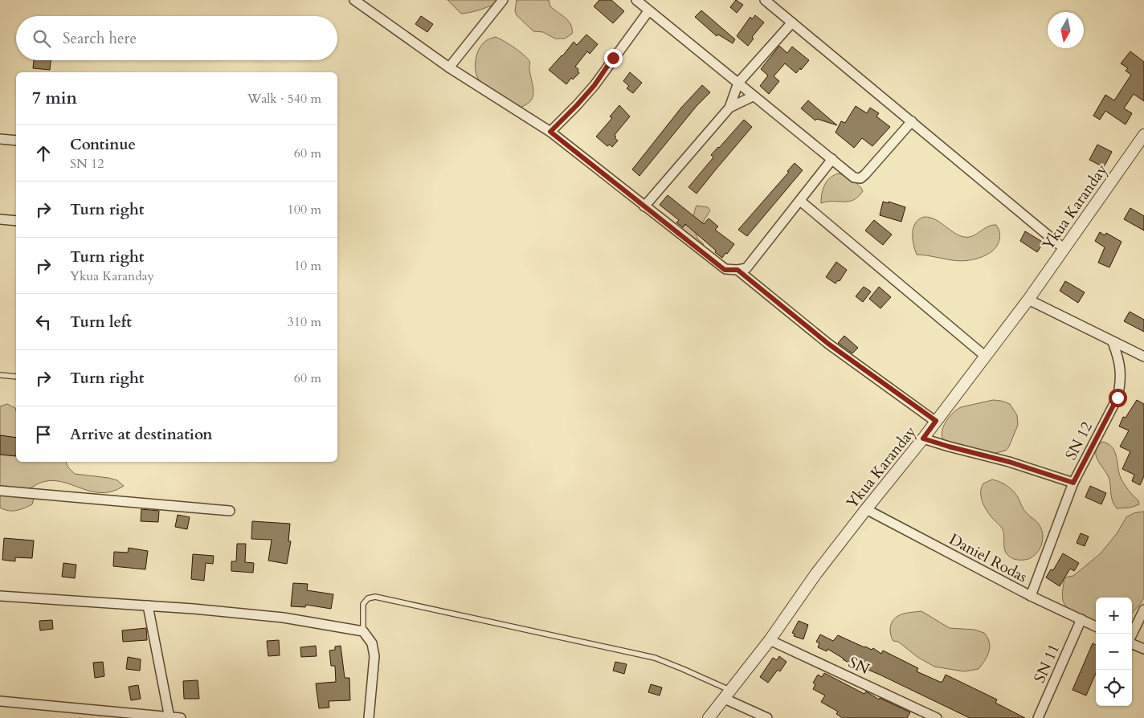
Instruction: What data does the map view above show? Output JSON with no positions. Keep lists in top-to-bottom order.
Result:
{
  "streets": {
    "street": [
      "Ykua Karanday",
      "SN 12",
      "Daniel Rodas",
      "SN 11",
      "SN"
    ]
  },
  "crossings": [
    ["Ykua Karanday", "Daniel Rodas"],
    ["Ykua Karanday", "SN"],
    ["SN 12", "Daniel Rodas"],
    ["Daniel Rodas", "SN 11"]
  ],
  "north": "bottom",
  "page": {
    "search": "Search here",
    "heading": ["7 min", "Walk · 540 m"],
    "list": [
      ["Continue", "SN 12", "60 m"],
      ["Turn right", "100 m"],
      ["Turn right", "Ykua Karanday", "10 m"],
      ["Turn left", "310 m"],
      ["Turn right", "60 m"],
      "Arrive at destination"
    ],
    "map_buttons": ["+", "−"]
  }
}
